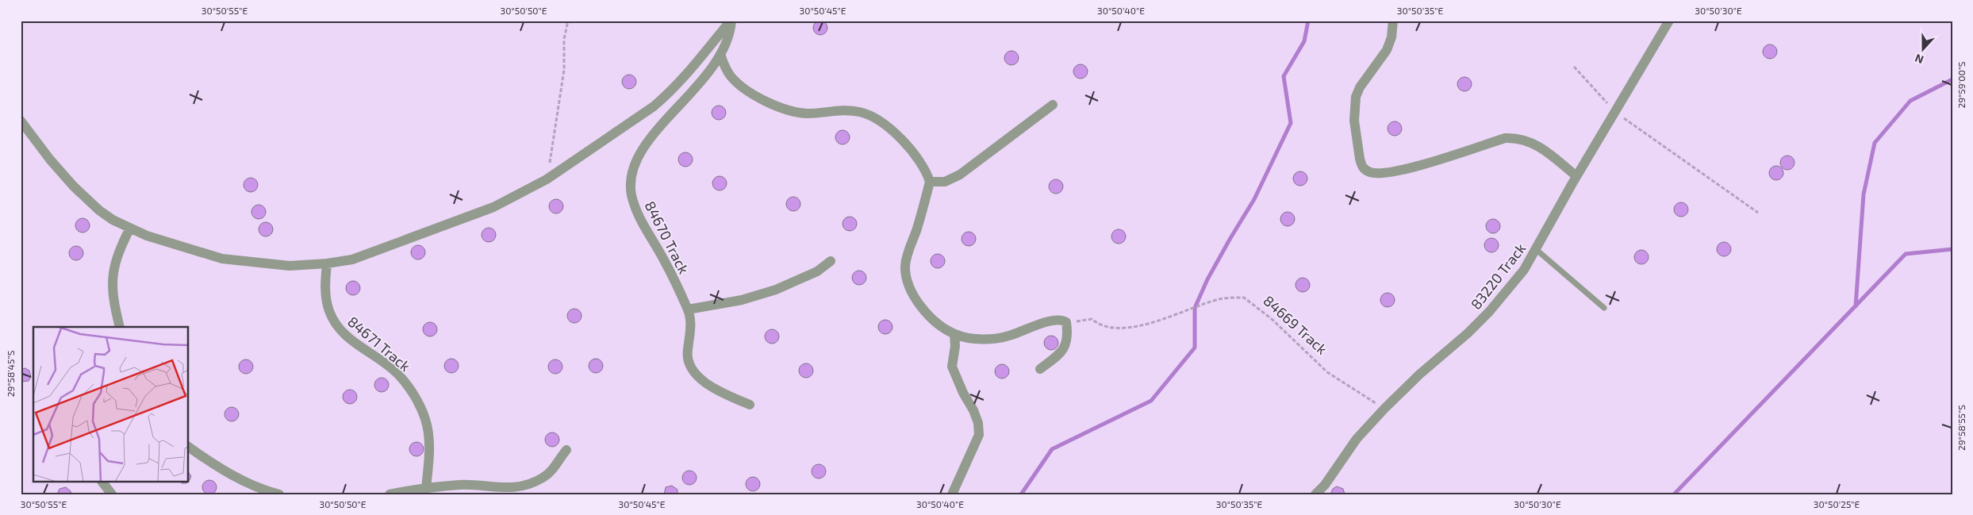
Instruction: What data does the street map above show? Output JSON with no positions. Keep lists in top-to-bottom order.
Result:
{
  "streets": {
    "street": ["84670 Track", "83220 Track", "84671 Track"],
    "path": ["84669 Track"]
  },
  "crossings": [
    ["83220 Track", "84669 Track"]
  ],
  "north": "bottom",
  "coordinates": [
    "30°50'55\"E",
    "30°50'50\"E",
    "30°50'45\"E",
    "30°50'40\"E",
    "30°50'35\"E",
    "30°50'30\"E",
    "29°59'00\"S",
    "29°58'45\"S",
    "29°58'55\"S",
    "30°50'25\"E"
  ]
}
